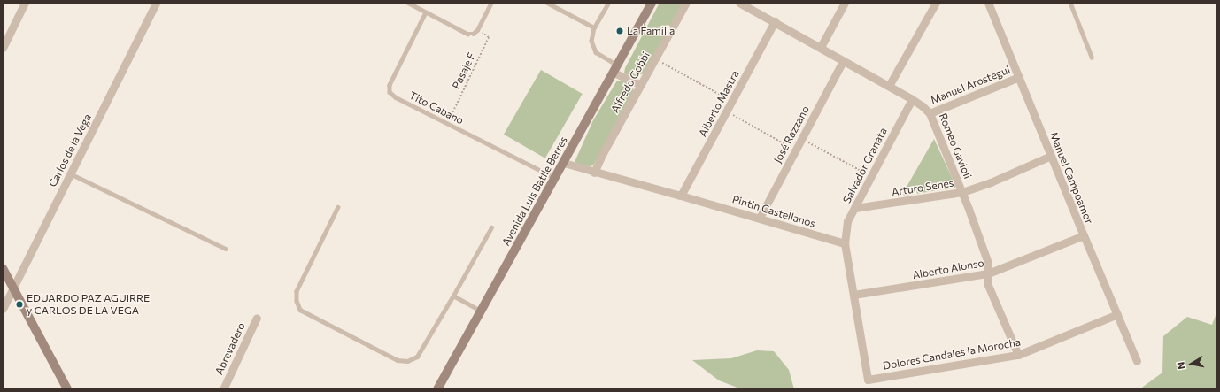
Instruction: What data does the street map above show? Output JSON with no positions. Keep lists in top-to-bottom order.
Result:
{
  "streets": {
    "main road": ["Avenida Luis Batlle Berres"],
    "street": [
      "Alfredo Gobbi",
      "Manuel Arostegui",
      "Alberto Mastra",
      "José Razzano",
      "Romeo Gavioli",
      "Carlos de la Vega",
      "Salvador Granata",
      "Manuel Campoamor",
      "Arturo Senes",
      "Pintin Castellanos",
      "Alberto Alonso",
      "Abrevadero",
      "Dolores Candales la Morocha"
    ],
    "lane": ["Tito Cabano"],
    "path": ["Pasaje F"]
  },
  "crossings": [
    ["Pasaje F", "Tito Cabano"],
    ["Alfredo Gobbi", "Pintin Castellanos"],
    ["Manuel Arostegui", "Romeo Gavioli"],
    ["Manuel Arostegui", "Manuel Campoamor"],
    ["Alberto Mastra", "Romeo Gavioli"],
    ["Alberto Mastra", "Pintin Castellanos"],
    ["Tito Cabano", "Avenida Luis Batlle Berres"],
    ["José Razzano", "Romeo Gavioli"],
    ["José Razzano", "Pintin Castellanos"],
    ["Romeo Gavioli", "Salvador Granata"],
    ["Romeo Gavioli", "Arturo Senes"],
    ["Romeo Gavioli", "Alberto Alonso"],
    ["Romeo Gavioli", "Dolores Candales la Morocha"],
    ["Salvador Granata", "Arturo Senes"],
    ["Salvador Granata", "Pintin Castellanos"],
    ["Manuel Campoamor", "Arturo Senes"],
    ["Manuel Campoamor", "Alberto Alonso"],
    ["Manuel Campoamor", "Dolores Candales la Morocha"],
    ["Avenida Luis Batlle Berres", "Pintin Castellanos"],
    ["Alberto Alonso", "Dolores Candales la Morocha"]
  ],
  "places": ["La Familia", "EDUARDO PAZ AGUIRRE y CARLOS DE LA VEGA"],
  "north": "left"
}
